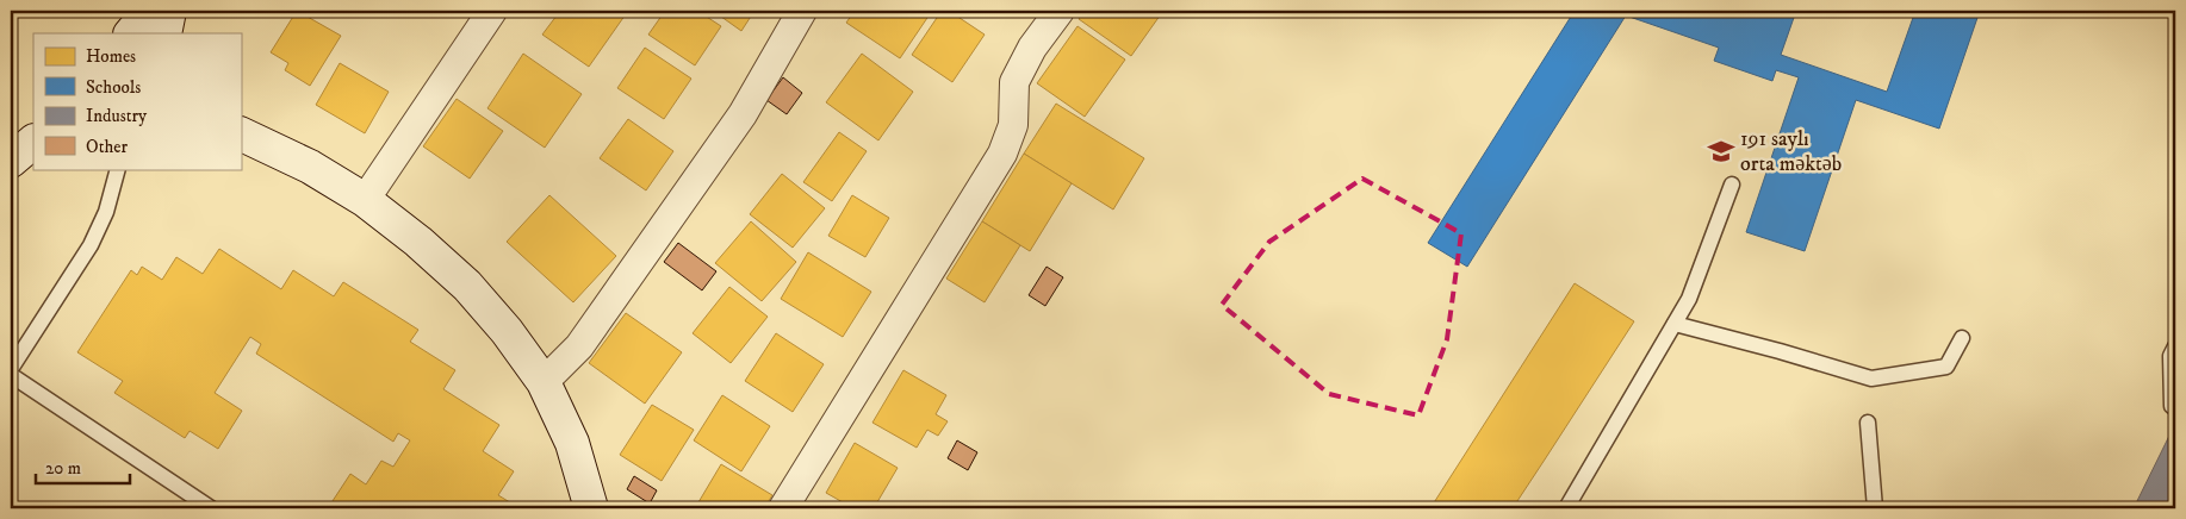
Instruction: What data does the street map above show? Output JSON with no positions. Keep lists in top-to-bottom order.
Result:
{
  "places": {
    "school or university": ["191 saylı orta məktəb"]
  },
  "legend": [
    "Homes",
    "Schools",
    "Industry",
    "Other"
  ],
  "scale_bar": "20 m"
}
